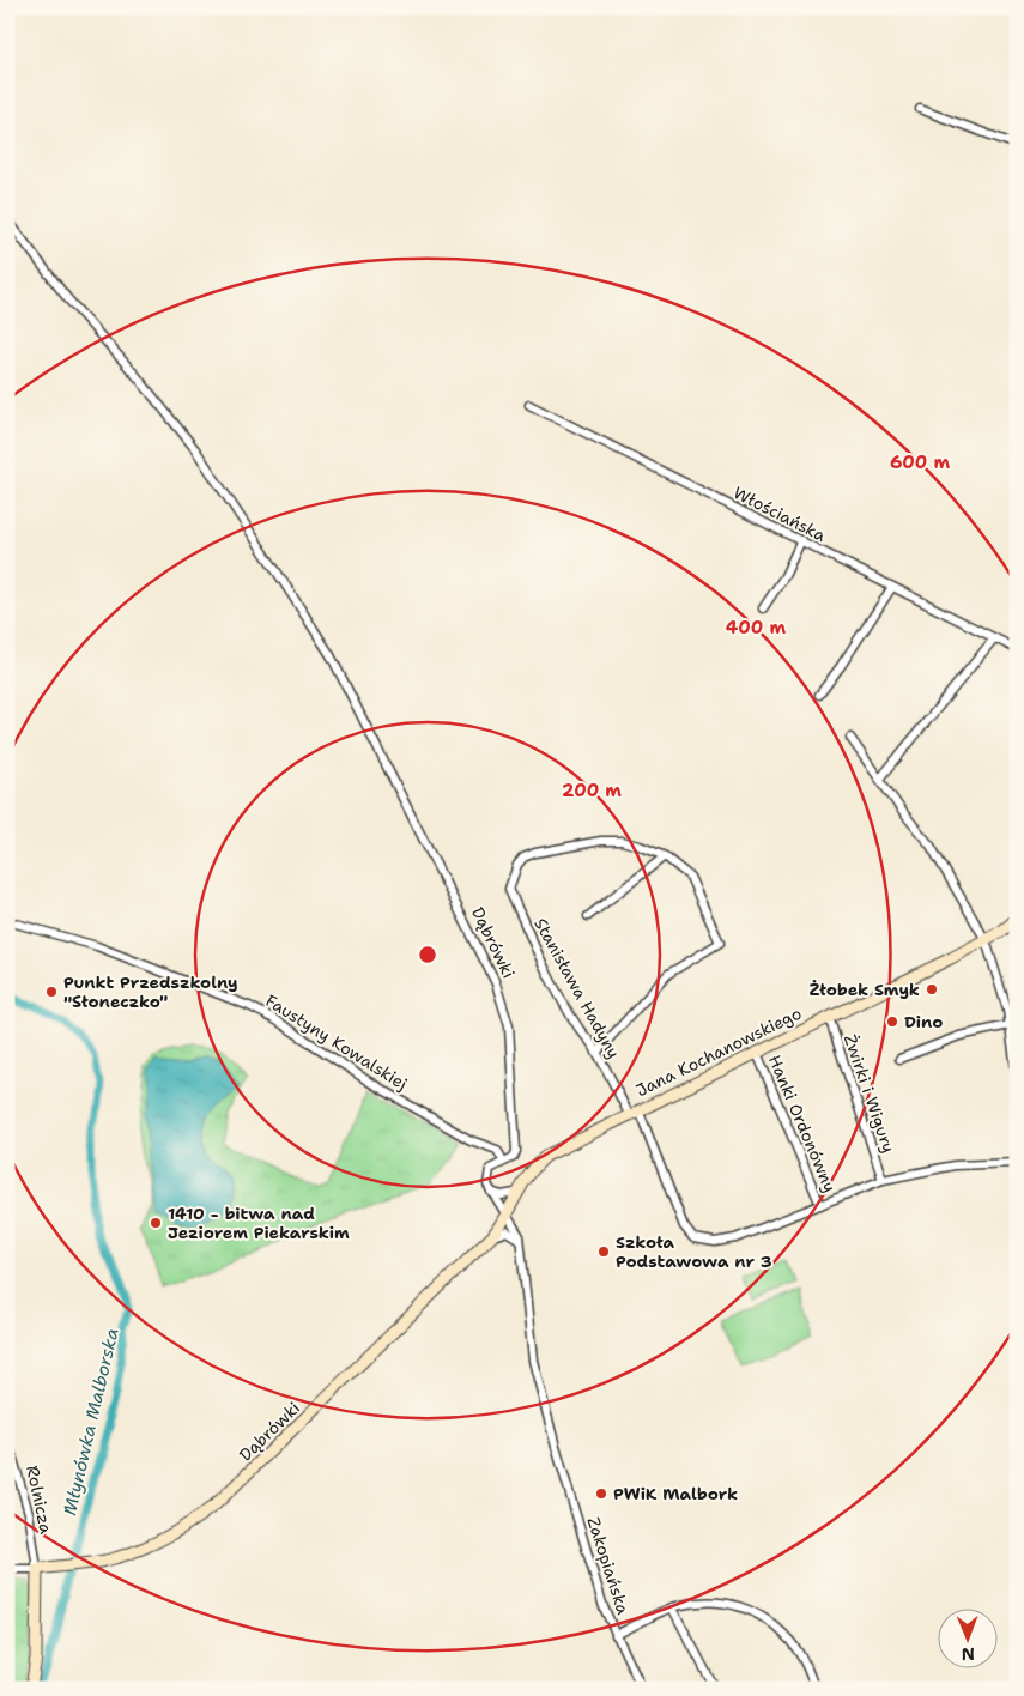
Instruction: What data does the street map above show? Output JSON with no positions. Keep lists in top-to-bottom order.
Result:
{
  "streets": {
    "street": [
      "Włościańska",
      "Dąbrówki",
      "Stanisława Hadyny",
      "Faustyny Kowalskiej",
      "Jana Kochanowskiego",
      "Żwirki i Wigury",
      "Hanki Ordonówny",
      "Rolnicza",
      "Zakopiańska"
    ]
  },
  "crossings": [
    ["Dąbrówki", "Faustyny Kowalskiej"],
    ["Dąbrówki", "Jana Kochanowskiego"],
    ["Dąbrówki", "Rolnicza"],
    ["Stanisława Hadyny", "Jana Kochanowskiego"],
    ["Stanisława Hadyny", "Żwirki i Wigury"],
    ["Stanisława Hadyny", "Hanki Ordonówny"],
    ["Jana Kochanowskiego", "Żwirki i Wigury"],
    ["Jana Kochanowskiego", "Hanki Ordonówny"]
  ],
  "water": ["Młynówka Malborska"],
  "places": [
    "Żłobek Smyk",
    "Punkt Przedszkolny \"Słoneczko\"",
    "Dino",
    "1410 - bitwa nad Jeziorem Piekarskim",
    "Szkoła Podstawowa nr 3",
    "PWiK Malbork"
  ],
  "north": "bottom",
  "rings": ["600 m", "400 m", "200 m"]
}
